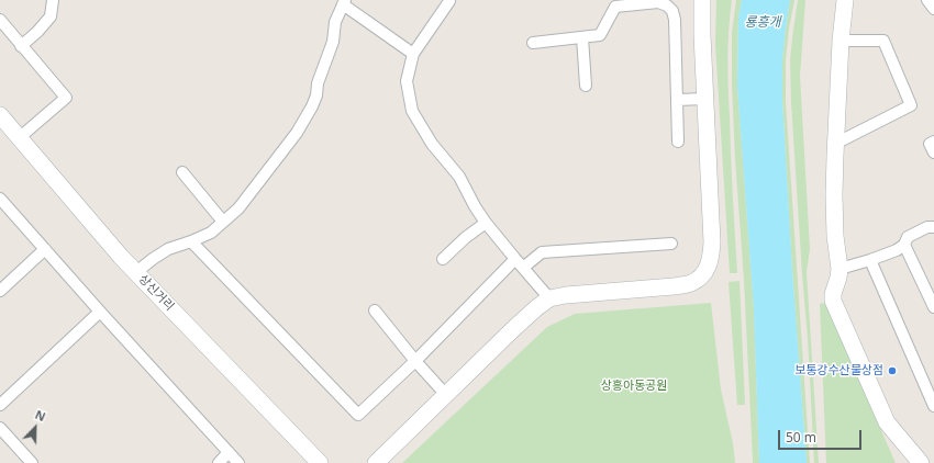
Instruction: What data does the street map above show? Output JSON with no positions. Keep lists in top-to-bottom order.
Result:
{
  "streets": {
    "street": ["상신거리"]
  },
  "water": ["룡흥개"],
  "parks": ["상흥아동공원"],
  "places": ["보통강수산물상점"],
  "scale_bar": "50 m",
  "north": "top right"
}
